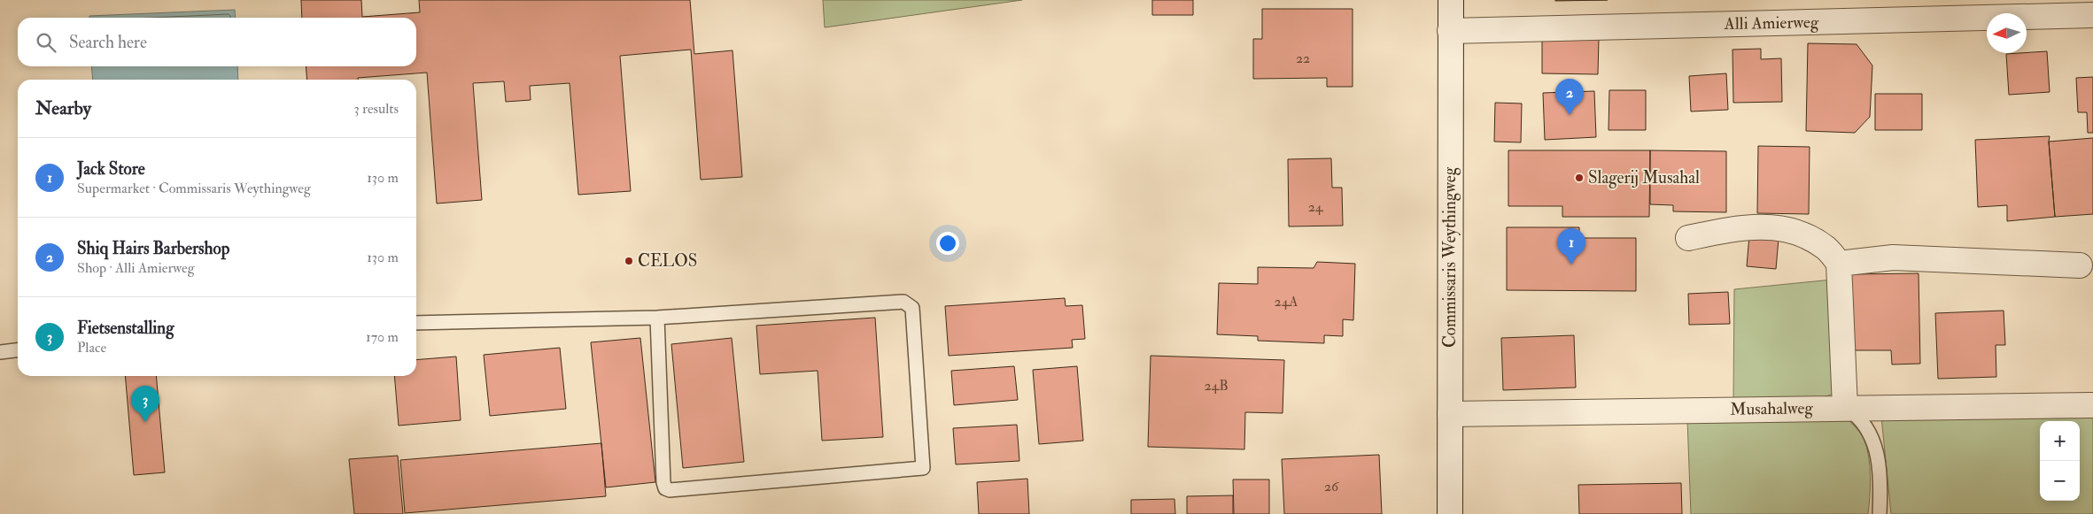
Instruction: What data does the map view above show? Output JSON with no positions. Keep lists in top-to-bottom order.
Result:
{
  "streets": {
    "street": ["Alli Amierweg", "Commissaris Weythingweg", "Musahalweg"]
  },
  "crossings": [
    ["Alli Amierweg", "Commissaris Weythingweg"],
    ["Commissaris Weythingweg", "Musahalweg"]
  ],
  "places": ["Slagerij Musahal", "CELOS"],
  "house_numbers": [
    "22",
    "24",
    "24A",
    "24B",
    "26"
  ],
  "north": "left",
  "page": {
    "search": "Search here",
    "pins": ["2", "1", "3"],
    "heading": ["Nearby", "3 results"],
    "list": [
      {
        "mark": "1",
        "name": "Jack Store",
        "note": "Supermarket · Commissaris Weythingweg",
        "value": "130 m"
      },
      {
        "mark": "2",
        "name": "Shiq Hairs Barbershop",
        "note": "Shop · Alli Amierweg",
        "value": "130 m"
      },
      {
        "mark": "3",
        "name": "Fietsenstalling",
        "note": "Place",
        "value": "170 m"
      }
    ],
    "map_buttons": ["+", "−"]
  }
}
